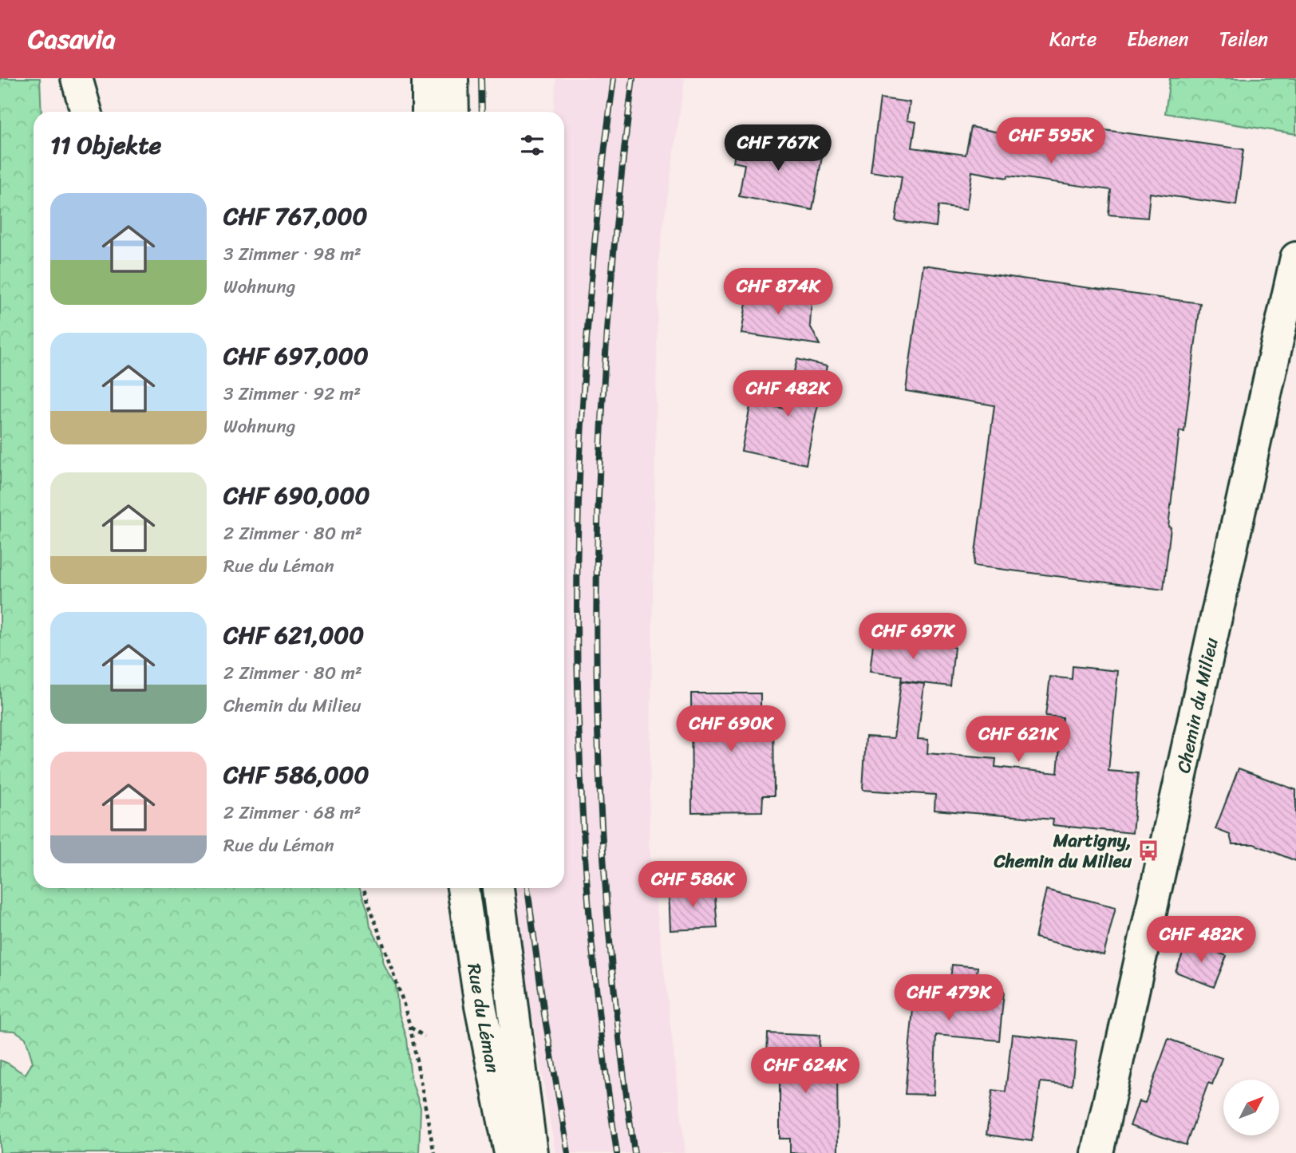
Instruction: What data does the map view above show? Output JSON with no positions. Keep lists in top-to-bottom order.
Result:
{
  "streets": {
    "street": ["Chemin du Milieu", "Rue du Léman"]
  },
  "places": {
    "bus stop": ["Martigny, Chemin du Milieu"]
  },
  "north": "top right",
  "page": {
    "header": "Casavia",
    "nav": ["Karte", "Ebenen", "Teilen"],
    "heading": "11 Objekte",
    "price": [
      "CHF 595K",
      "CHF 767K",
      "CHF 874K",
      "CHF 482K",
      "CHF 697K",
      "CHF 690K",
      "CHF 621K",
      "CHF 586K",
      "CHF 482K",
      "CHF 479K",
      "CHF 624K"
    ],
    "list": [
      {
        "name": "CHF 767,000",
        "note": "3 Zimmer · 98 m² · Wohnung"
      },
      {
        "name": "CHF 697,000",
        "note": "3 Zimmer · 92 m² · Wohnung"
      },
      {
        "name": "CHF 690,000",
        "note": "2 Zimmer · 80 m² · Rue du Léman"
      },
      {
        "name": "CHF 621,000",
        "note": "2 Zimmer · 80 m² · Chemin du Milieu"
      },
      {
        "name": "CHF 586,000",
        "note": "2 Zimmer · 68 m² · Rue du Léman"
      }
    ]
  }
}
